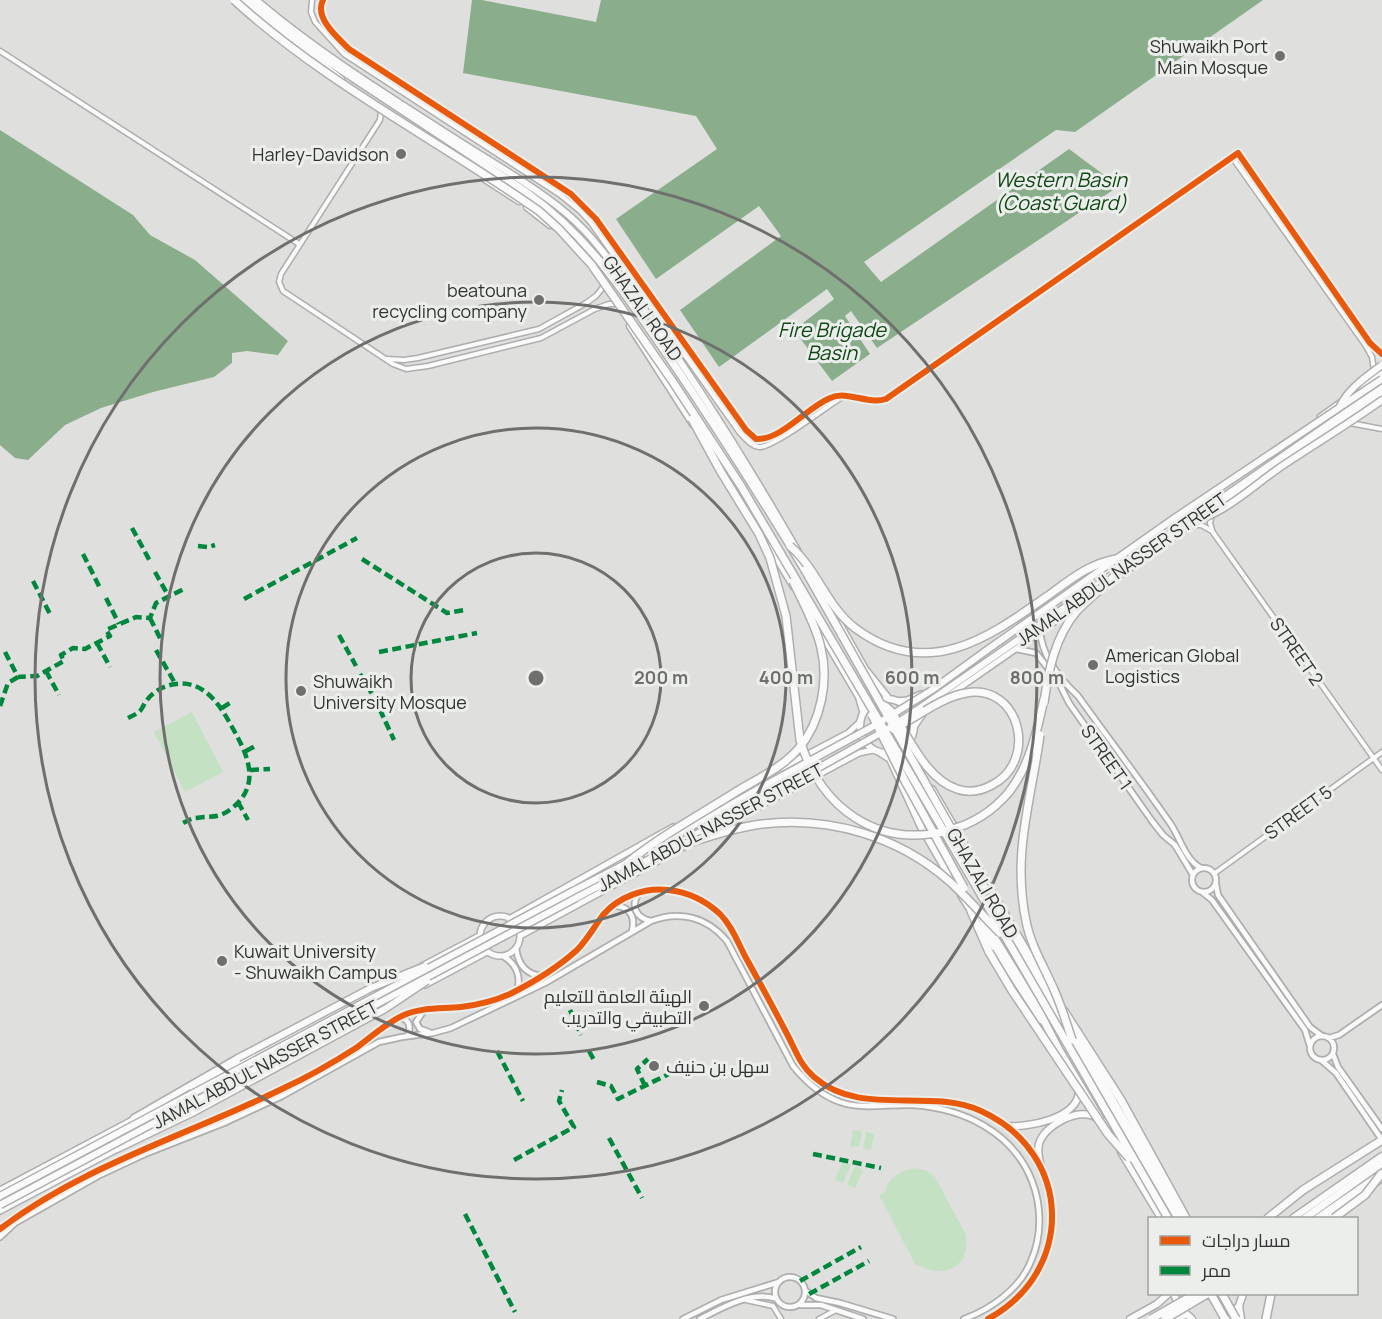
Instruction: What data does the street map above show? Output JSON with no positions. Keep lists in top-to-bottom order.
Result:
{
  "streets": {
    "highway": ["GHAZALI ROAD"],
    "main road": ["JAMAL ABDUL NASSER STREET"],
    "street": ["STREET 2", "STREET 1", "STREET 5"]
  },
  "crossings": [
    ["GHAZALI ROAD", "JAMAL ABDUL NASSER STREET"],
    ["STREET 2", "STREET 5"],
    ["STREET 1", "STREET 5"]
  ],
  "water": ["Western Basin (Coast Guard)", "Fire Brigade Basin"],
  "places": [
    "Shuwaikh Port Main Mosque",
    "Harley-Davidson",
    "beatouna recycling company",
    "American Global Logistics",
    "Shuwaikh University Mosque",
    "Kuwait University - Shuwaikh Campus",
    "الهيئة العامة للتعليم التطبيقي والتدريب",
    "سهل بن حنيف"
  ],
  "legend": ["مسار دراجات", "ممر"],
  "rings": [
    "200 m",
    "400 m",
    "600 m",
    "800 m"
  ]
}
